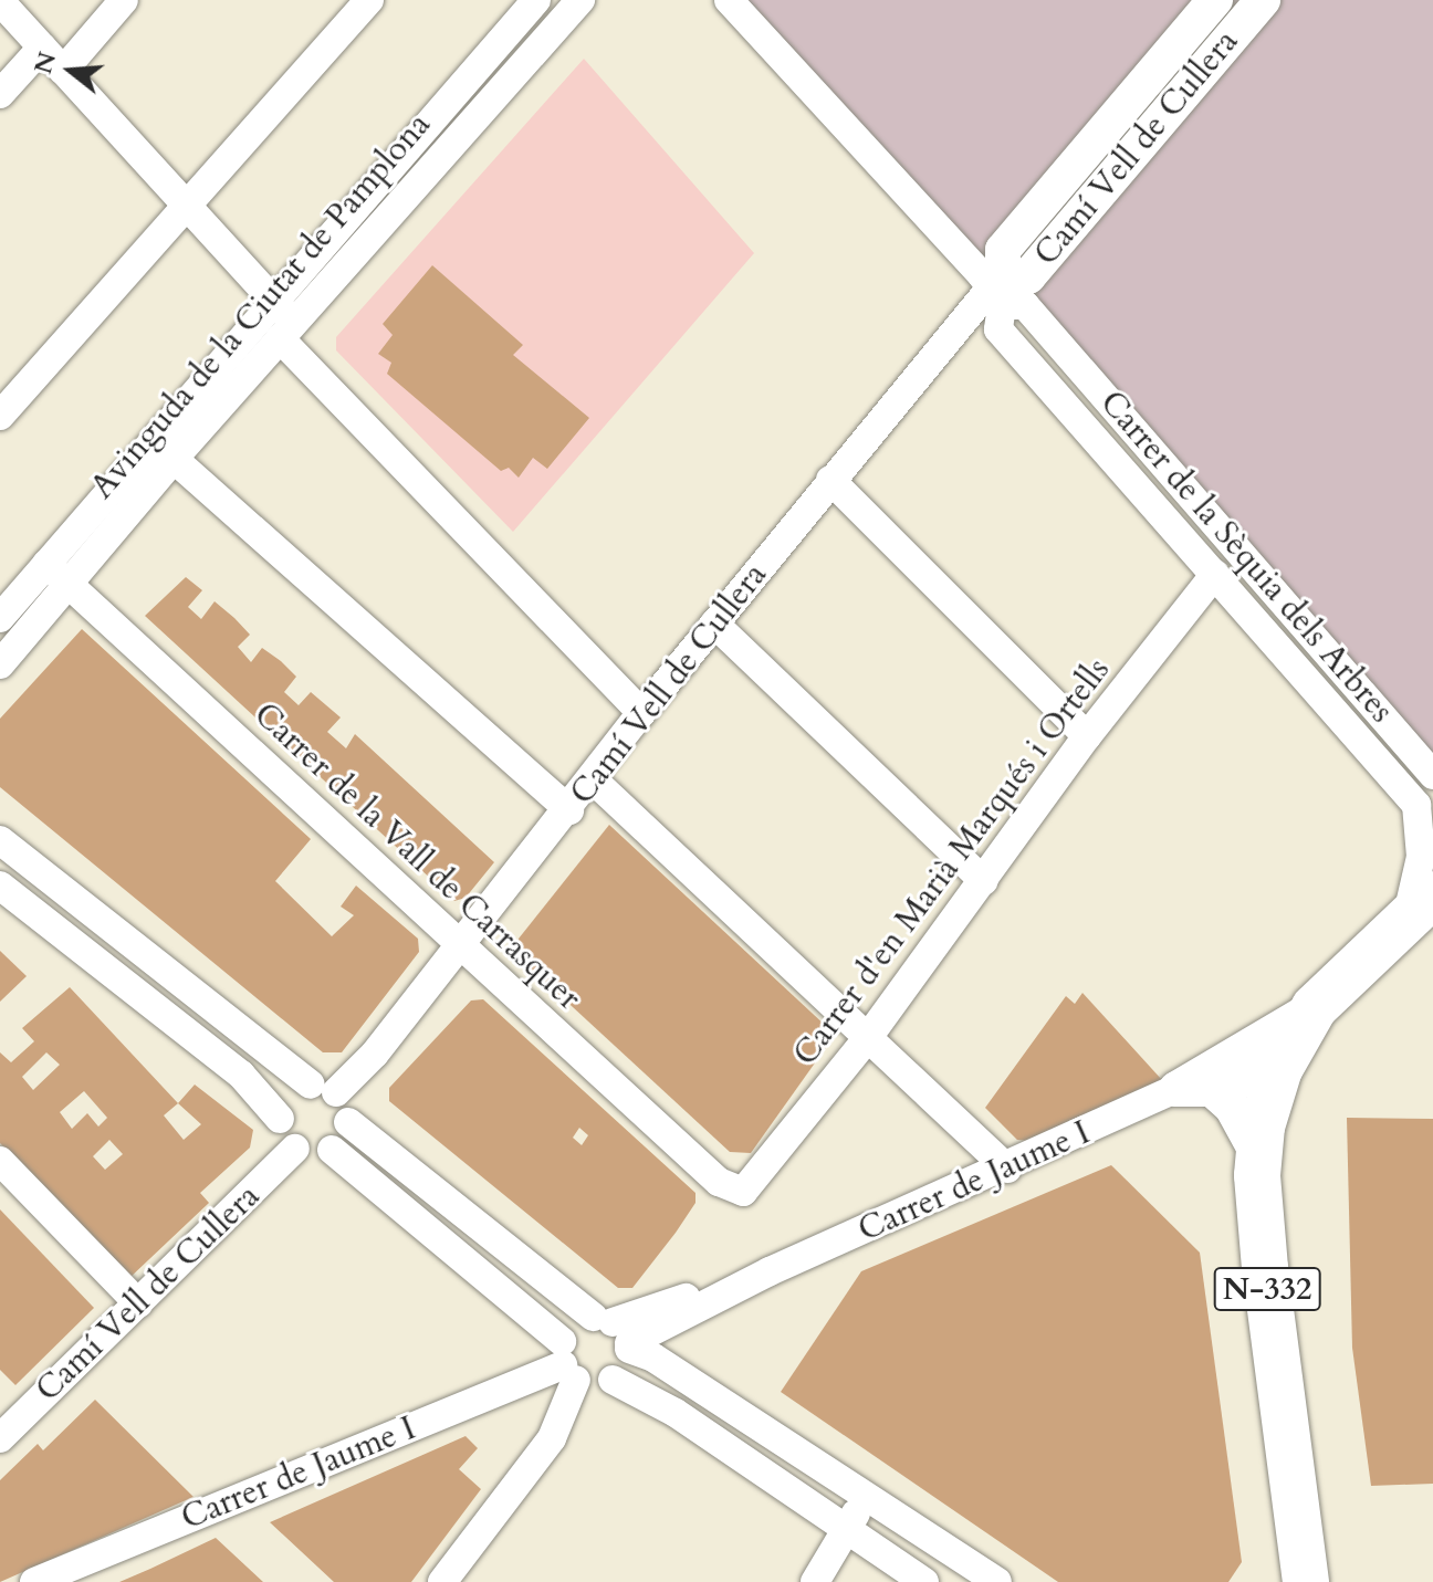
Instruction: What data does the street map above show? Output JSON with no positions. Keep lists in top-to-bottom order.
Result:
{
  "streets": {
    "highway": ["N-332"],
    "street": [
      "Camí Vell de Cullera",
      "Avinguda de la Ciutat de Pamplona",
      "Carrer de la Sèquia dels Arbres",
      "Carrer de la Vall de Carrasquer",
      "Carrer d'en Marià Marqués i Ortells",
      "Carrer de Jaume I"
    ]
  },
  "crossings": [
    ["Camí Vell de Cullera", "Carrer de la Sèquia dels Arbres"],
    ["Camí Vell de Cullera", "Carrer de la Vall de Carrasquer"],
    ["Avinguda de la Ciutat de Pamplona", "Carrer de la Vall de Carrasquer"],
    ["Carrer de la Sèquia dels Arbres", "Carrer d'en Marià Marqués i Ortells"],
    ["Carrer de la Sèquia dels Arbres", "N-332"],
    ["Carrer de la Vall de Carrasquer", "Carrer d'en Marià Marqués i Ortells"],
    ["Carrer de Jaume I", "N-332"]
  ],
  "north": "left"
}
